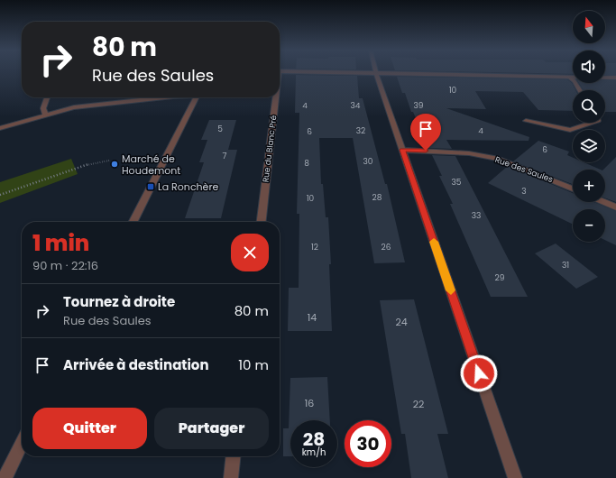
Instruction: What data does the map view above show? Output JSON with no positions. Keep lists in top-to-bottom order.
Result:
{
  "streets": {
    "street": ["Rue du Blanc Pré", "Rue des Saules"]
  },
  "places": {
    "other": ["Marché de Houdemont"],
    "transit": ["La Ronchère"]
  },
  "house_numbers": [
    "10",
    "4",
    "34",
    "39",
    "5",
    "32",
    "4",
    "6",
    "6",
    "7",
    "30",
    "8",
    "35",
    "3",
    "28",
    "10",
    "33",
    "12",
    "26",
    "31",
    "29",
    "14",
    "24",
    "16",
    "22"
  ],
  "north": "top",
  "page": {
    "map_buttons": ["+", "−"],
    "turn": ["80 m", "Rue des Saules"],
    "heading": ["1 min", "90 m · 22:16"],
    "list": [
      {
        "name": "Tournez à droite",
        "note": "Rue des Saules",
        "value": "80 m"
      },
      {
        "name": "Arrivée à destination",
        "value": "10 m"
      }
    ],
    "buttons": ["Quitter", "Partager"],
    "speed": "28 km/h",
    "limit": "30"
  }
}
